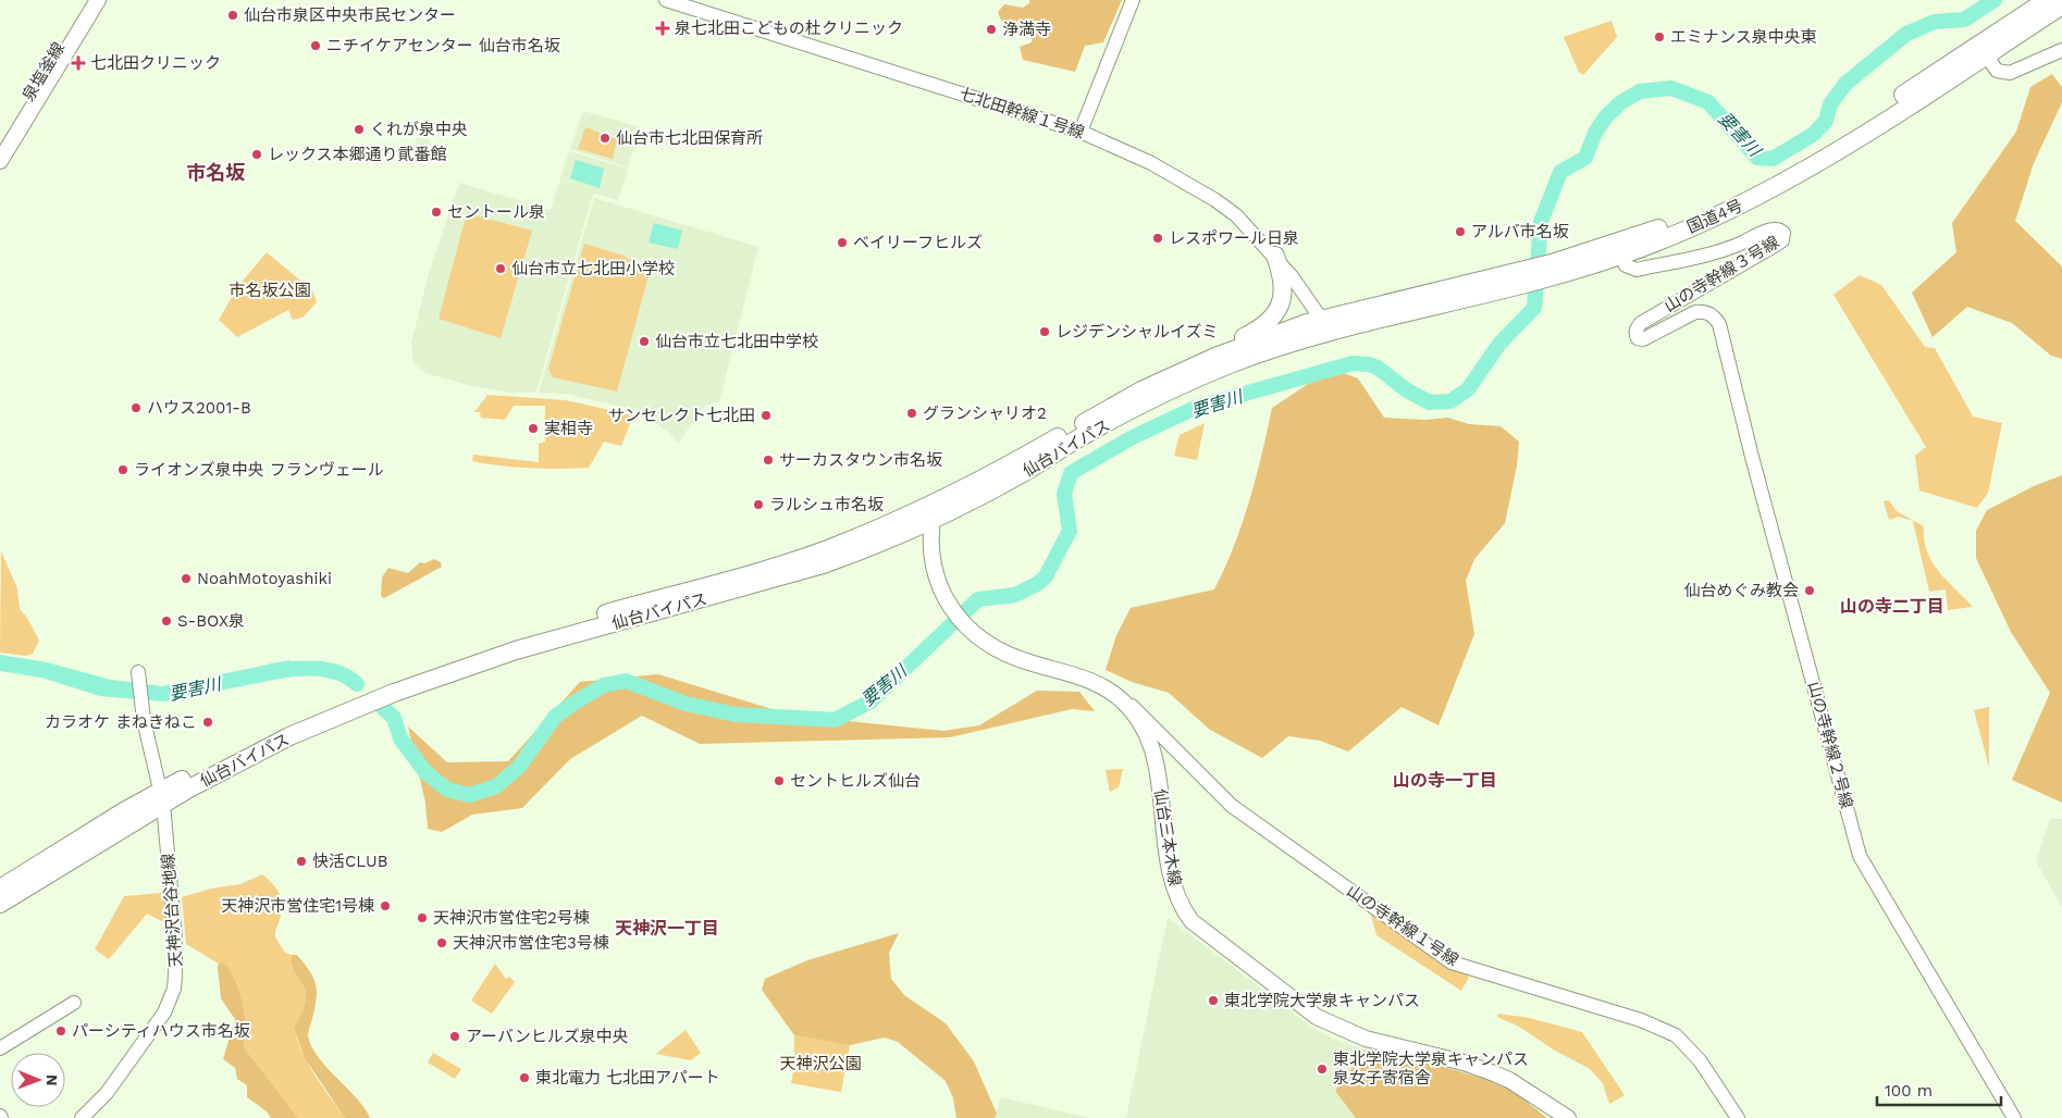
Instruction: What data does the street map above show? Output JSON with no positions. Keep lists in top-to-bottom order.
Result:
{
  "streets": {
    "highway": ["国道4号", "仙台バイパス"],
    "main road": ["泉塩釜線", "仙台三本木線"],
    "street": [
      "七北田幹線１号線",
      "山の寺幹線３号線",
      "山の寺幹線２号線",
      "天神沢台谷地線",
      "山の寺幹線１号線"
    ]
  },
  "crossings": [
    ["七北田幹線１号線", "国道4号"],
    ["七北田幹線１号線", "仙台バイパス"],
    ["国道4号", "山の寺幹線３号線"],
    ["国道4号", "仙台バイパス"],
    ["山の寺幹線３号線", "山の寺幹線２号線"],
    ["仙台バイパス", "仙台三本木線"],
    ["仙台バイパス", "天神沢台谷地線"],
    ["仙台三本木線", "山の寺幹線１号線"]
  ],
  "districts": [
    "市名坂",
    "山の寺二丁目",
    "山の寺一丁目",
    "天神沢一丁目"
  ],
  "water": ["要害川"],
  "parks": ["市名坂公園", "天神沢公園"],
  "places": {
    "other": [
      "仙台市泉区中央市民センター",
      "浄満寺",
      "エミナンス泉中央東",
      "ニチイケアセンター 仙台市名坂",
      "くれが泉中央",
      "仙台市七北田保育所",
      "レックス本郷通り貮番館",
      "セントール泉",
      "アルバ市名坂",
      "レスポワール日泉",
      "ベイリーフヒルズ",
      "仙台市立七北田小学校",
      "レジデンシャルイズミ",
      "仙台市立七北田中学校",
      "ハウス2001-B",
      "グランシャリオ2",
      "サンセレクト七北田",
      "実相寺",
      "サーカスタウン市名坂",
      "ライオンズ泉中央 フランヴェール",
      "ラルシュ市名坂",
      "NoahMotoyashiki",
      "仙台めぐみ教会",
      "S-BOX泉",
      "カラオケ まねきねこ",
      "セントヒルズ仙台",
      "快活CLUB",
      "天神沢市営住宅1号棟",
      "天神沢市営住宅2号棟",
      "天神沢市営住宅3号棟",
      "東北学院大学泉キャンパス",
      "パーシティハウス市名坂",
      "アーバンヒルズ泉中央",
      "東北学院大学泉キャンパス 泉女子寄宿舎",
      "東北電力 七北田アパート"
    ],
    "health": ["泉七北田こどもの杜クリニック", "七北田クリニック"]
  },
  "scale_bar": "100 m",
  "north": "right"
}
